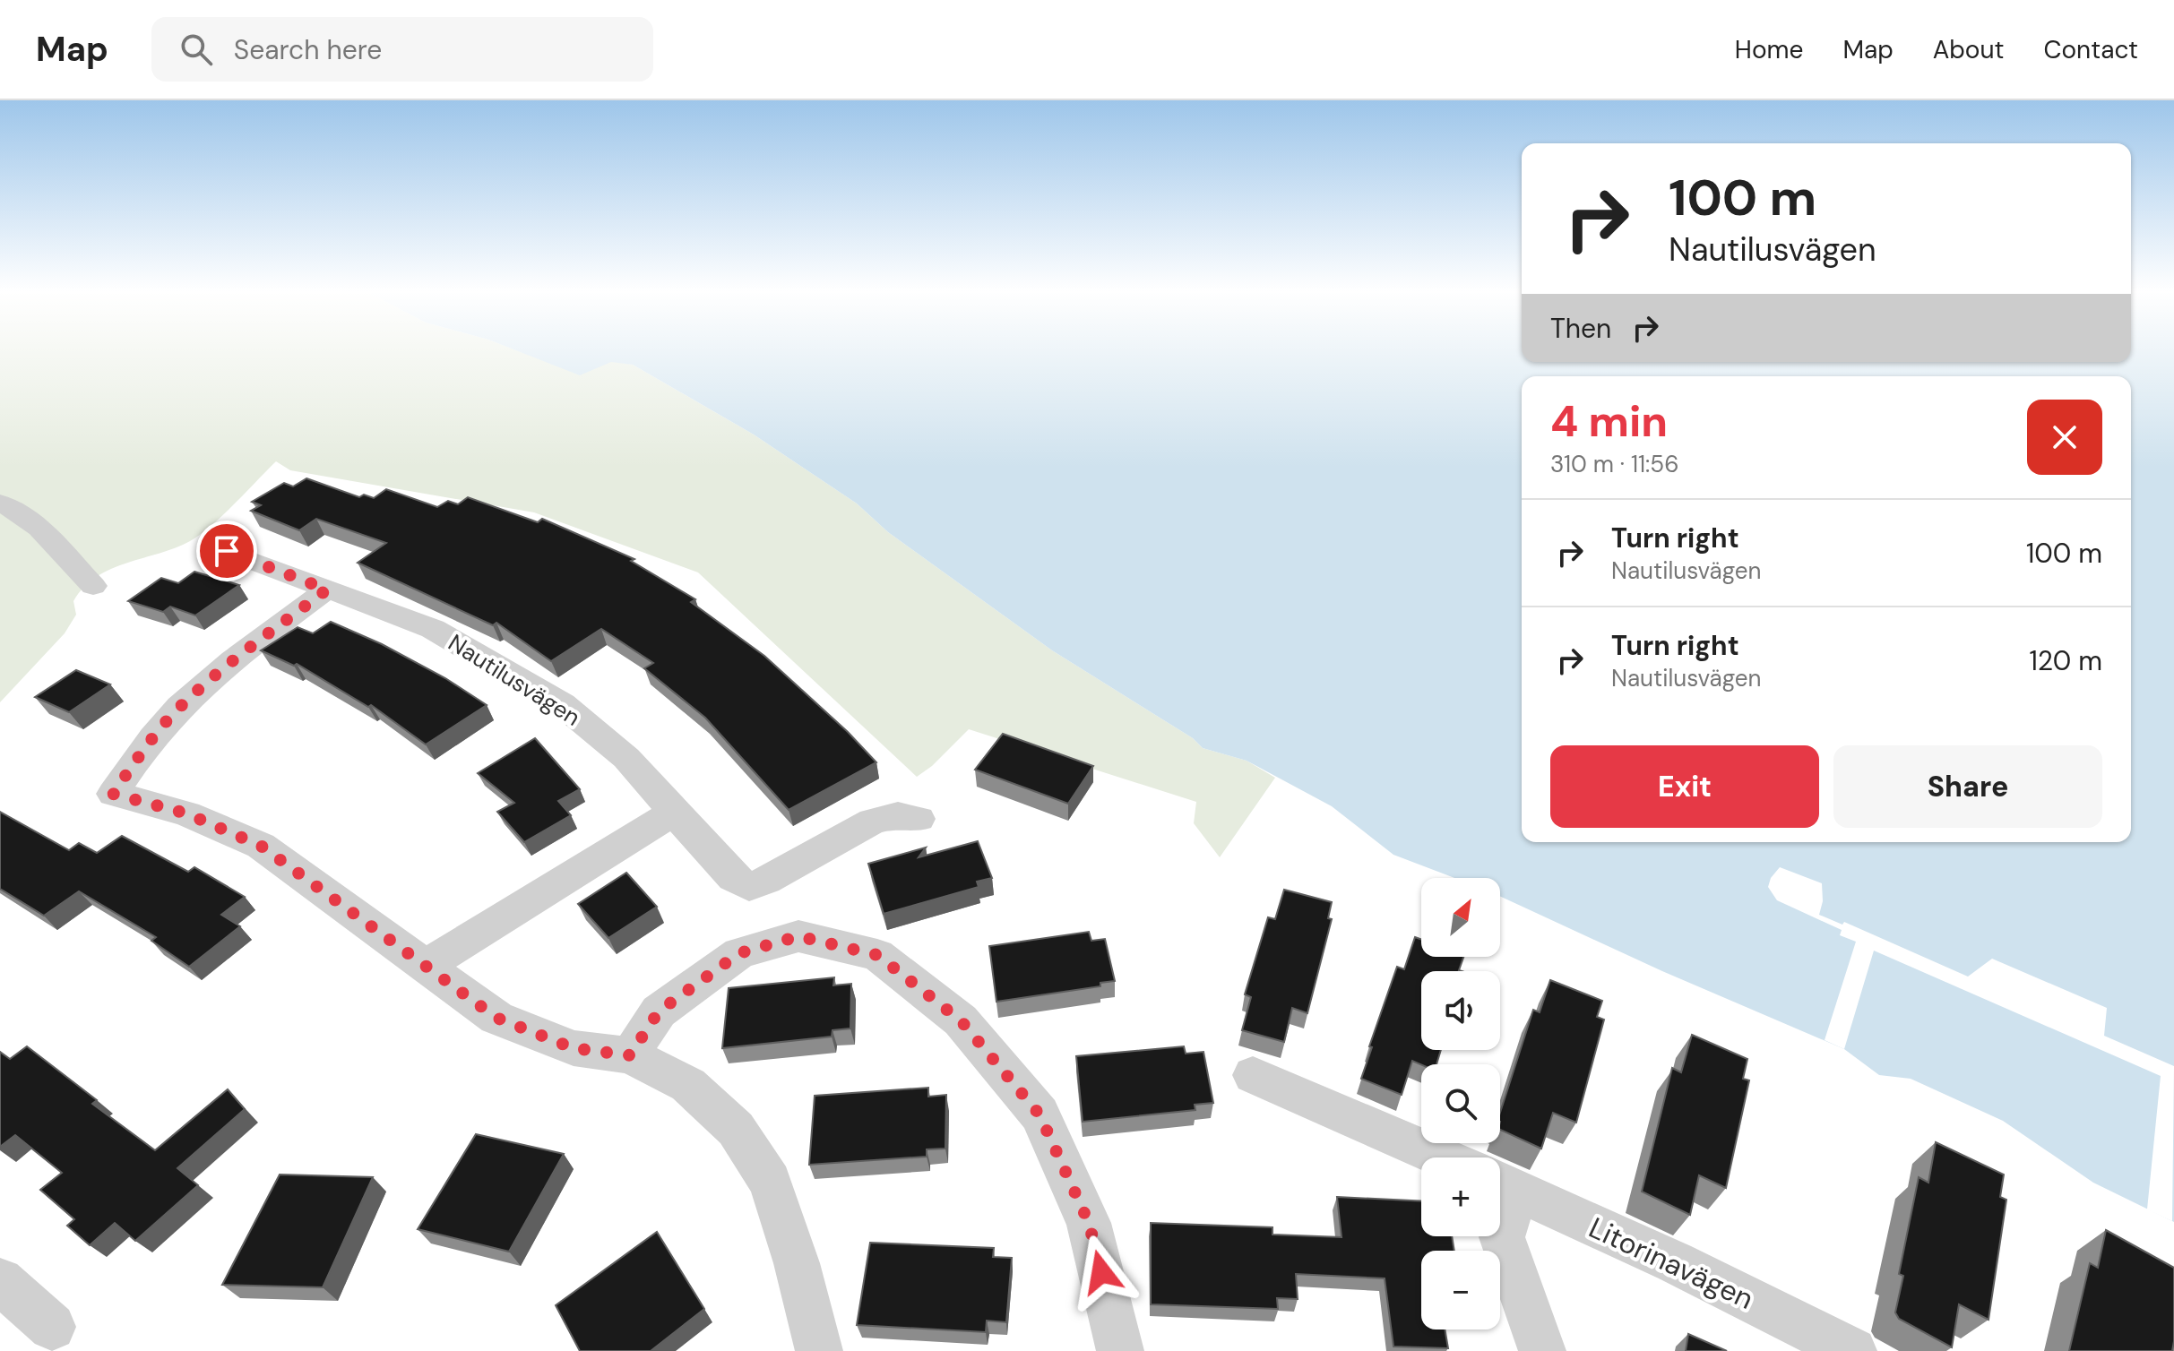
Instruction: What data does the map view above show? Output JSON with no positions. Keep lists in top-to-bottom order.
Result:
{
  "streets": {
    "street": ["Nautilusvägen", "Litorinavägen"]
  },
  "north": "top right",
  "page": {
    "header": "Map",
    "search": "Search here",
    "nav": [
      "Home",
      "Map",
      "About",
      "Contact"
    ],
    "turn": ["100 m", "Nautilusvägen"],
    "then": "Then",
    "heading": ["4 min", "310 m · 11:56"],
    "list": [
      {
        "name": "Turn right",
        "note": "Nautilusvägen",
        "value": "100 m"
      },
      {
        "name": "Turn right",
        "note": "Nautilusvägen",
        "value": "120 m"
      }
    ],
    "buttons": ["Exit", "Share"],
    "map_buttons": ["+", "−"]
  }
}
